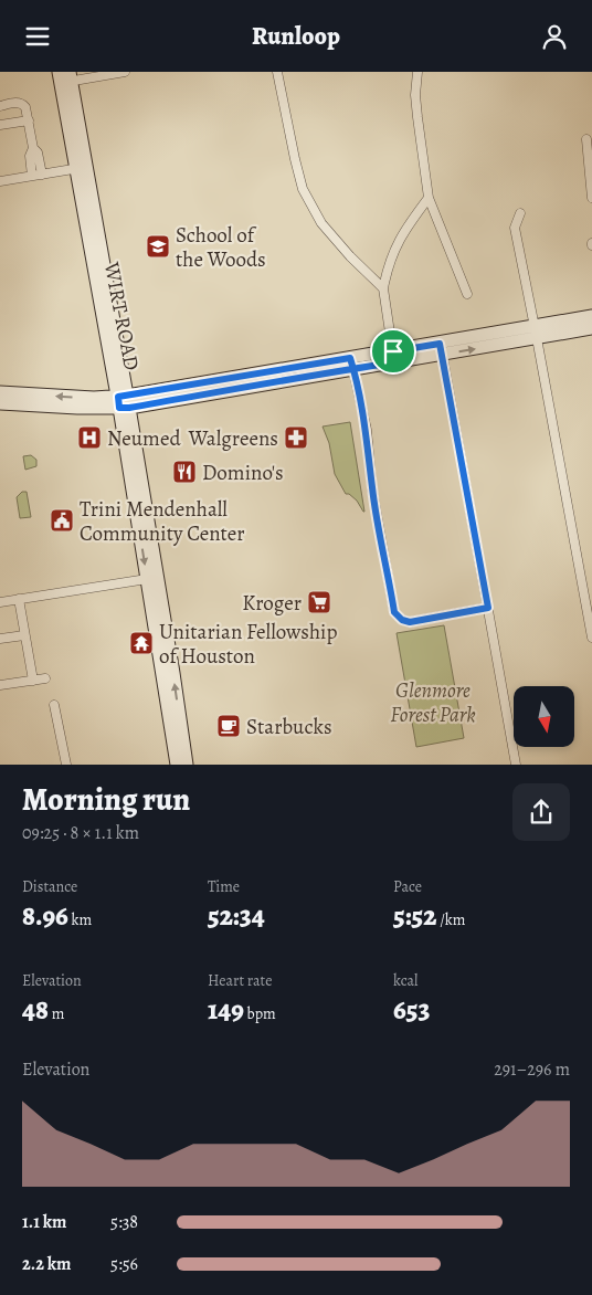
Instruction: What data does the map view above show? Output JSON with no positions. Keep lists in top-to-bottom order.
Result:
{
  "streets": {
    "main road": ["WIRT ROAD"]
  },
  "parks": ["Glenmore Forest Park"],
  "places": {
    "school or university": ["School of the Woods"],
    "hospital": ["Neumed"],
    "pharmacy": ["Walgreens"],
    "restaurant": ["Domino's"],
    "public building": ["Trini Mendenhall Community Center"],
    "supermarket": ["Kroger"],
    "temple": ["Unitarian Fellowship of Houston"],
    "cafe": ["Starbucks"]
  },
  "north": "bottom",
  "page": {
    "header": "Runloop",
    "heading": ["Morning run", "09:25 · 8 × 1.1 km"],
    "stats": [
      ["Distance", "8.96 km"],
      ["Time", "52:34"],
      ["Pace", "5:52 /km"],
      ["Elevation", "48 m"],
      ["Heart rate", "149 bpm"],
      ["kcal", "653"]
    ],
    "chart": ["Elevation", "291–296 m"],
    "list": [
      {
        "name": "1.1 km",
        "note": "5:38"
      },
      {
        "name": "2.2 km",
        "note": "5:56"
      }
    ]
  }
}
